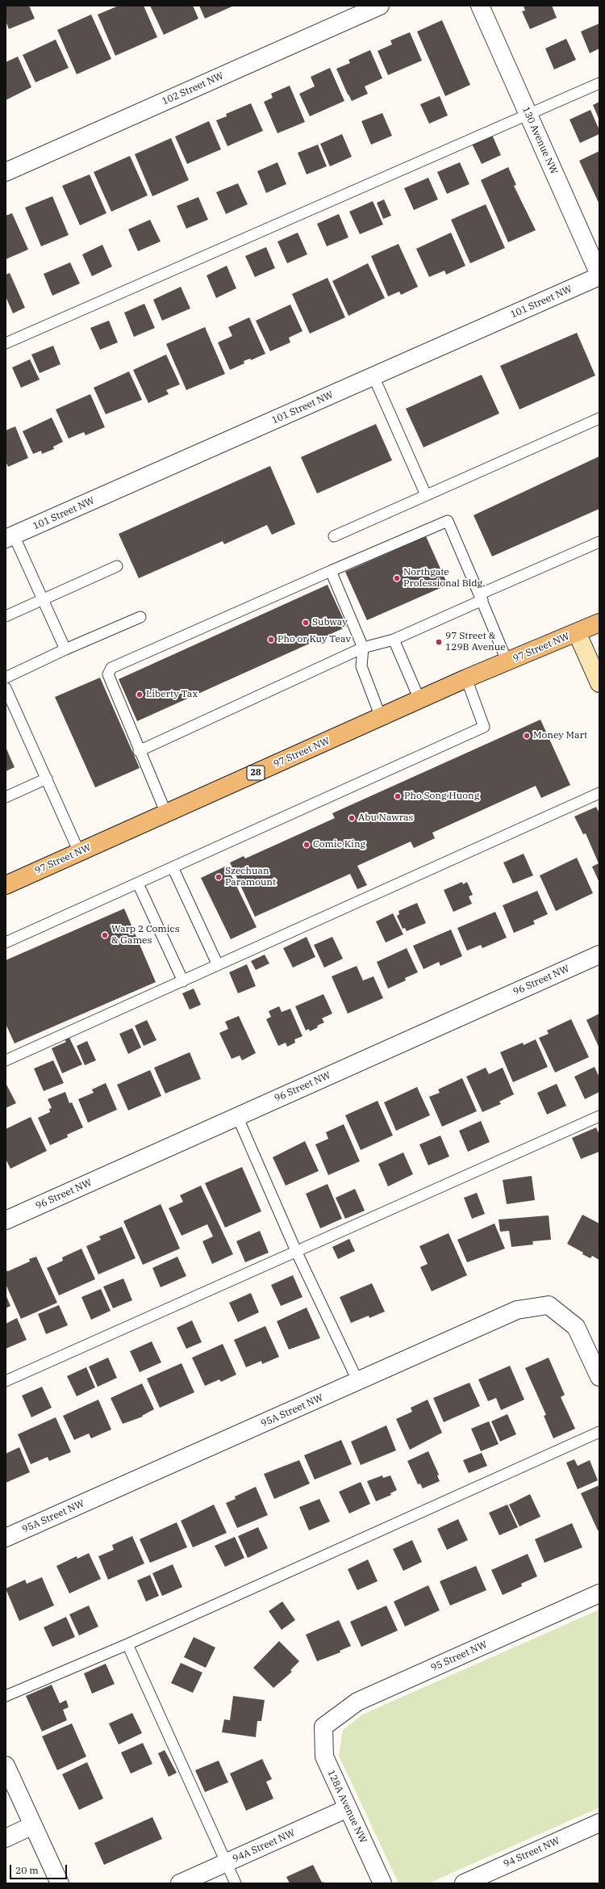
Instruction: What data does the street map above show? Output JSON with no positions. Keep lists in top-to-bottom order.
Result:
{
  "streets": {
    "main road": ["97 Street NW", "28"],
    "street": [
      "102 Street NW",
      "130 Avenue NW",
      "101 Street NW",
      "96 Street NW",
      "95A Street NW",
      "95 Street NW",
      "128A Avenue NW",
      "94A Street NW",
      "94 Street NW"
    ]
  },
  "crossings": [
    ["130 Avenue NW", "101 Street NW"],
    ["95 Street NW", "128A Avenue NW"],
    ["128A Avenue NW", "94A Street NW"]
  ],
  "places": [
    "Northgate Professional Bldg.",
    "Subway",
    "Pho or Kuy Teav",
    "97 Street & 129B Avenue",
    "Liberty Tax",
    "Money Mart",
    "Pho Song Huong",
    "Abu Nawras",
    "Comic King",
    "Szechuan Paramount",
    "Warp 2 Comics & Games"
  ],
  "scale_bar": "20 m"
}
